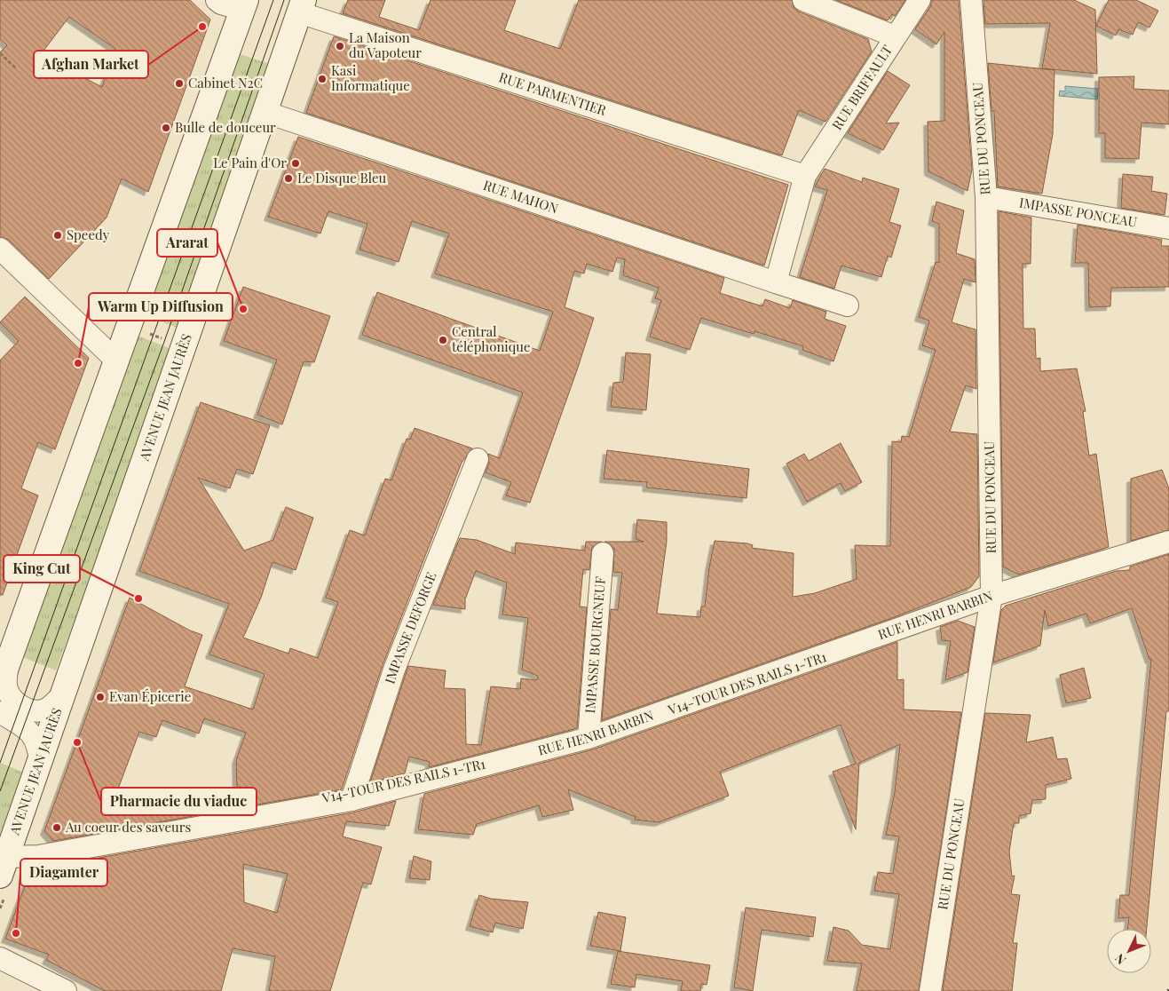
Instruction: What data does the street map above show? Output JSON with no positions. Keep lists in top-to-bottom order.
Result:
{
  "streets": {
    "main road": ["AVENUE JEAN JAURÈS"],
    "street": [
      "RUE BRIFFAULT",
      "RUE PARMENTIER",
      "RUE DU PONCEAU",
      "RUE MAHON",
      "IMPASSE PONCEAU",
      "RUE HENRI BARBIN",
      "IMPASSE DEFORGE",
      "IMPASSE BOURGNEUF"
    ]
  },
  "crossings": [
    ["RUE BRIFFAULT", "RUE PARMENTIER"],
    ["RUE PARMENTIER", "AVENUE JEAN JAURÈS"],
    ["RUE DU PONCEAU", "IMPASSE PONCEAU"],
    ["RUE DU PONCEAU", "RUE HENRI BARBIN"],
    ["RUE MAHON", "AVENUE JEAN JAURÈS"],
    ["AVENUE JEAN JAURÈS", "RUE HENRI BARBIN"],
    ["RUE HENRI BARBIN", "IMPASSE DEFORGE"],
    ["RUE HENRI BARBIN", "IMPASSE BOURGNEUF"]
  ],
  "places": [
    "Afghan Market",
    "La Maison du Vapoteur",
    "Kasi Informatique",
    "Cabinet N2C",
    "Bulle de douceur",
    "Le Pain d'Or",
    "Le Disque Bleu",
    "Speedy",
    "Ararat",
    "Central téléphonique",
    "Warm Up Diffusion",
    "King Cut",
    "Evan Épicerie",
    "Pharmacie du viaduc",
    "Au coeur des saveurs",
    "Diagamter"
  ],
  "north": "bottom left"
}
